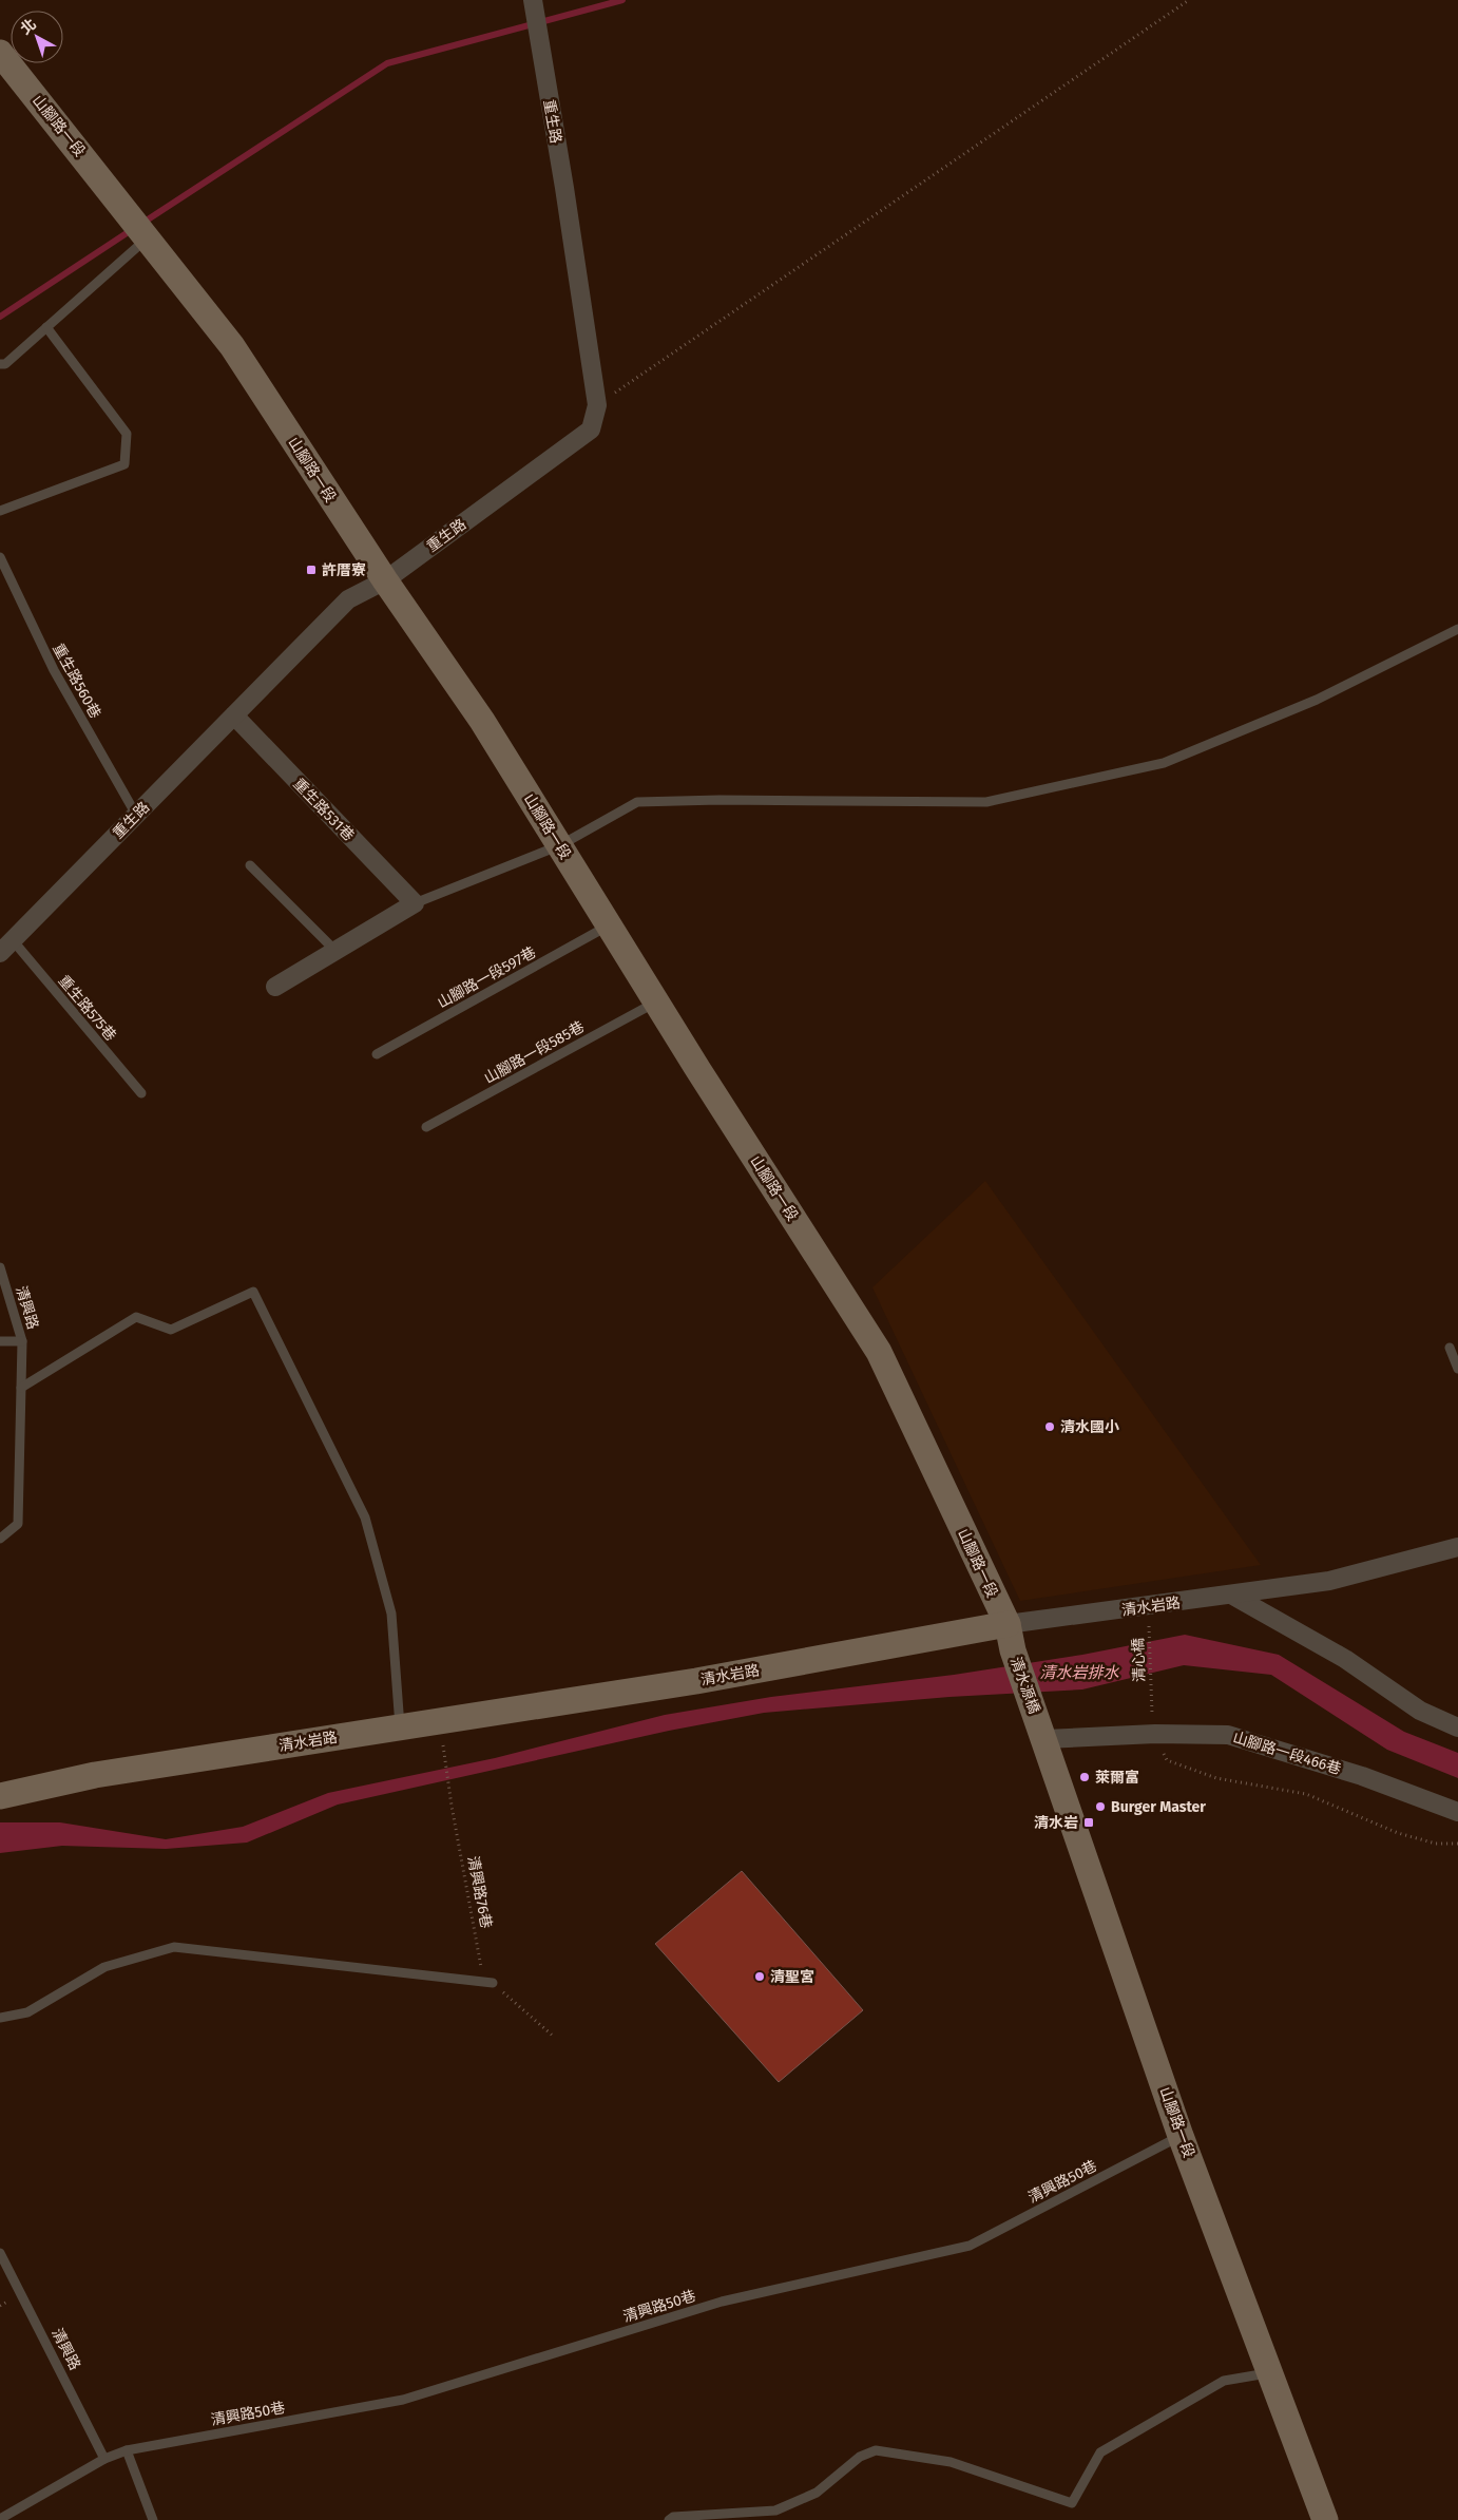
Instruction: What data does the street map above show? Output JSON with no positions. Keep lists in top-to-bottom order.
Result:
{
  "streets": {
    "main road": ["山腳路一段", "清水岩路", "清水源橋"],
    "street": ["重生路", "重生路531巷", "山腳路一段466巷"],
    "lane": [
      "重生路560巷",
      "山腳路一段597巷",
      "重生路575巷",
      "山腳路一段585巷",
      "清興路",
      "清興路50巷"
    ],
    "path": ["清心橋", "清興路76巷"]
  },
  "crossings": [
    ["重生路", "山腳路一段"],
    ["重生路", "重生路560巷"],
    ["重生路", "重生路531巷"],
    ["重生路", "重生路575巷"],
    ["山腳路一段", "山腳路一段597巷"],
    ["山腳路一段", "山腳路一段585巷"],
    ["山腳路一段", "清水岩路"],
    ["山腳路一段", "清水源橋"],
    ["山腳路一段", "山腳路一段466巷"],
    ["山腳路一段", "清興路50巷"],
    ["清興路", "清興路50巷"],
    ["清水岩路", "清興路76巷"],
    ["清水源橋", "山腳路一段466巷"]
  ],
  "water": ["清水岩排水"],
  "places": {
    "transit": ["許厝寮", "清水岩"],
    "other": [
      "清水國小",
      "萊爾富",
      "Burger Master",
      "清聖宮"
    ]
  },
  "north": "top left"
}
